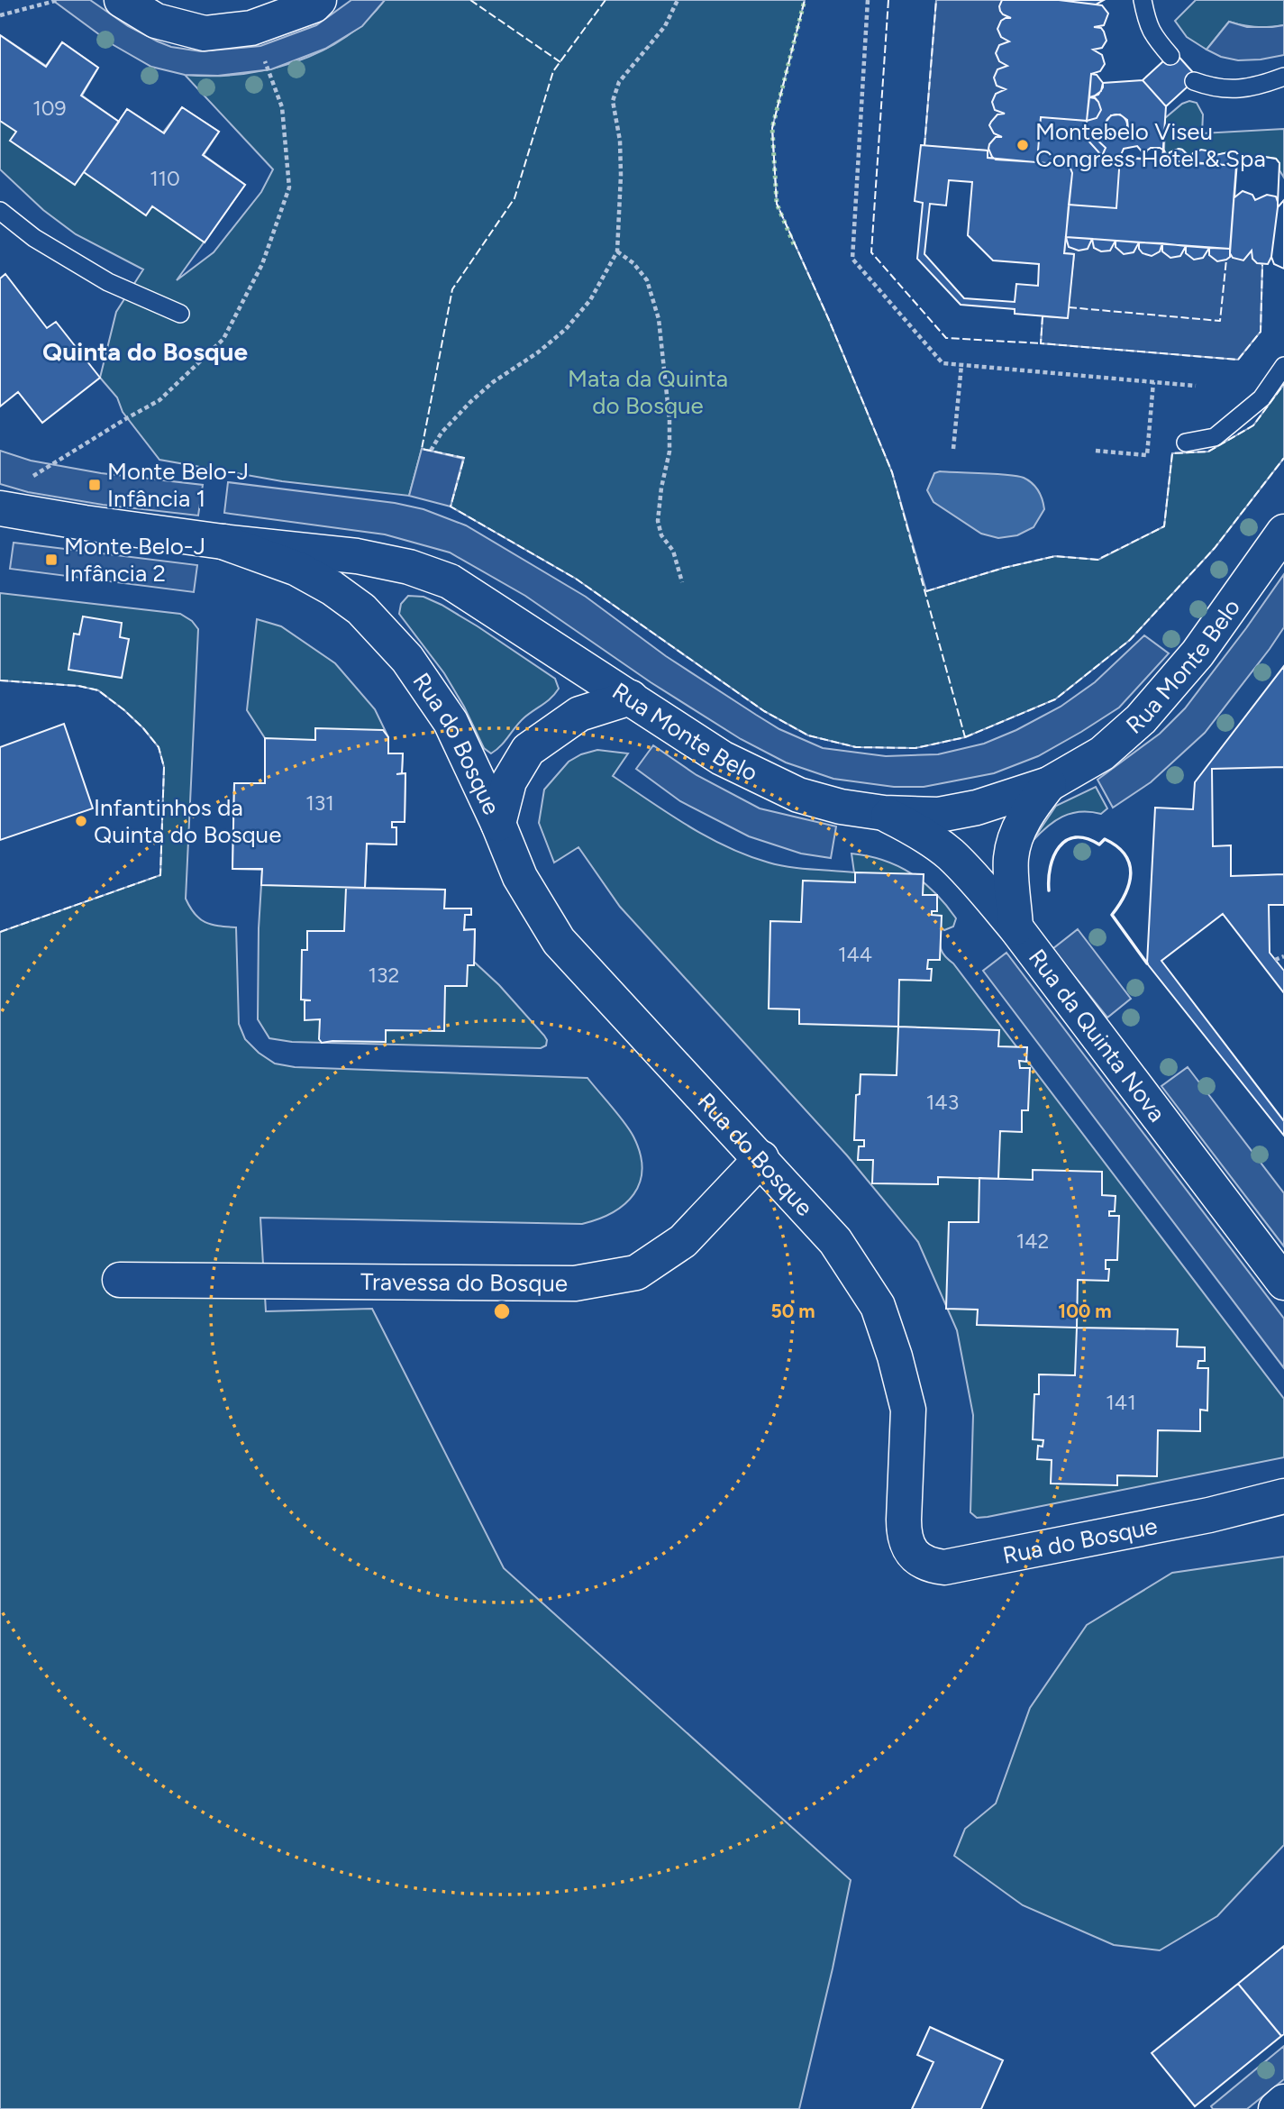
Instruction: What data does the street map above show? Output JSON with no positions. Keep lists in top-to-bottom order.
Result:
{
  "streets": {
    "street": [
      "Rua Monte Belo",
      "Rua do Bosque",
      "Rua da Quinta Nova",
      "Travessa do Bosque"
    ]
  },
  "crossings": [
    ["Rua Monte Belo", "Rua do Bosque"],
    ["Rua Monte Belo", "Rua da Quinta Nova"],
    ["Rua do Bosque", "Travessa do Bosque"]
  ],
  "districts": ["Quinta do Bosque"],
  "parks": ["Mata da Quinta do Bosque"],
  "places": {
    "other": ["Montebelo Viseu Congress Hotel & Spa", "Infantinhos da Quinta do Bosque"],
    "transit": ["Monte Belo-J Infância 1", "Monte Belo-J Infância 2"]
  },
  "house_numbers": [
    "109",
    "110",
    "131",
    "144",
    "132",
    "143",
    "142",
    "141"
  ],
  "rings": ["50 m", "100 m"]
}
